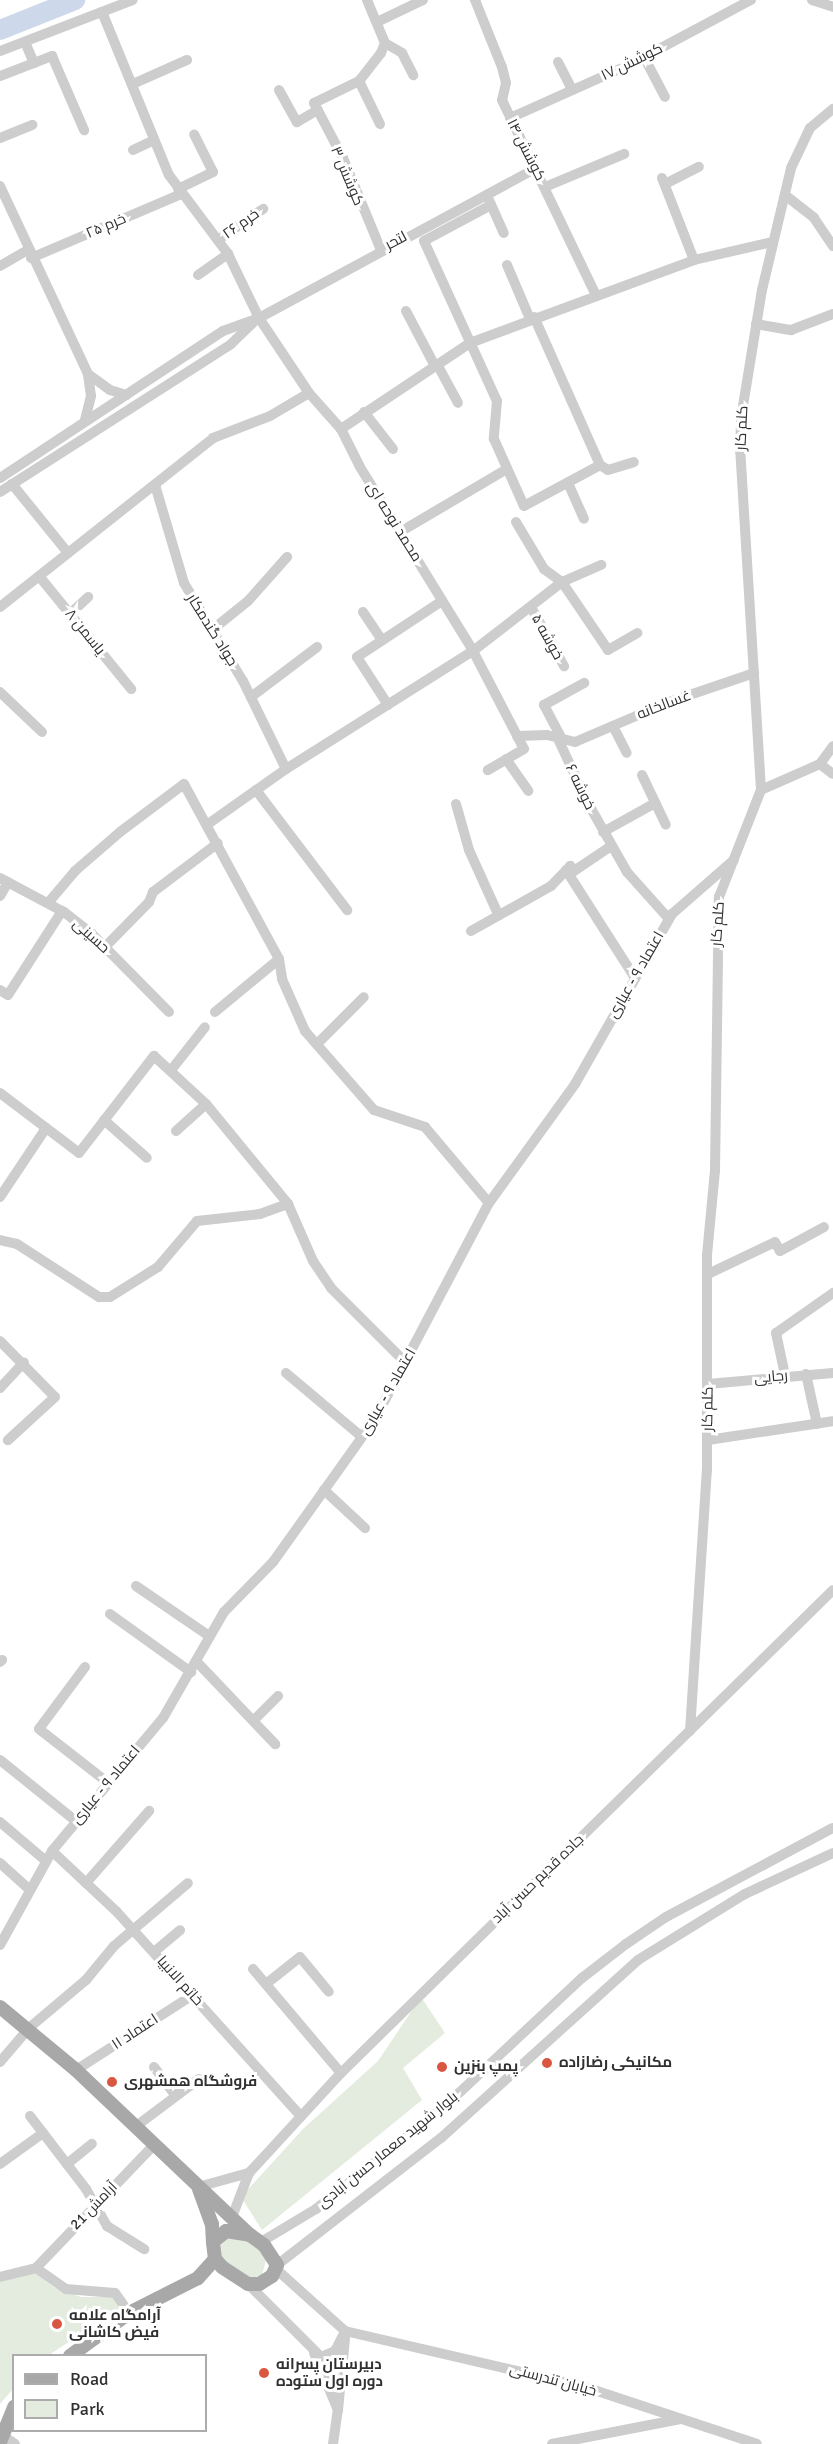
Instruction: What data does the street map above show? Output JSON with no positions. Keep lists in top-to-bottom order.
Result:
{
  "streets": {
    "street": [
      "کوشش ۱۷",
      "کوشش ۱۴",
      "کوشش ۳",
      "خرم ۲۶",
      "خرم ۲۵",
      "لتحر",
      "کلم کار",
      "محمد نوحه ای",
      "جواد گندمکار",
      "یاسمن ۸",
      "خوشه ۵",
      "غسالخانه",
      "خوشه ۶",
      "حسینی",
      "اعتماد ۹ - عیاری",
      "رجایی",
      "جاده قدیم حسن آباد",
      "خاتم الانبیا",
      "اعتماد ۱۱",
      "بلوار شهید معمار حسن آبادی",
      "آرامش 21",
      "خیابان تندرستی"
    ]
  },
  "crossings": [
    ["کوشش ۱۷", "کوشش ۱۴"],
    ["کوشش ۱۴", "لتحر"],
    ["کوشش ۳", "لتحر"],
    ["خرم ۲۶", "محمد نوحه ای"],
    ["خرم ۲۵", "محمد نوحه ای"],
    ["لتحر", "محمد نوحه ای"],
    ["کلم کار", "غسالخانه"],
    ["کلم کار", "اعتماد ۹ - عیاری"],
    ["کلم کار", "رجایی"],
    ["کلم کار", "جاده قدیم حسن آباد"],
    ["غسالخانه", "خوشه ۶"],
    ["خوشه ۶", "اعتماد ۹ - عیاری"],
    ["اعتماد ۹ - عیاری", "خاتم الانبیا"],
    ["جاده قدیم حسن آباد", "خاتم الانبیا"],
    ["خاتم الانبیا", "اعتماد ۱۱"]
  ],
  "places": [
    "مکانیکی رضازاده",
    "پمپ بنزین",
    "فروشگاه همشهری",
    "آرامگاه علامه فیض کاشانی",
    "دبیرستان پسرانه دوره اول ستوده"
  ],
  "legend": ["Road", "Park"]
}
